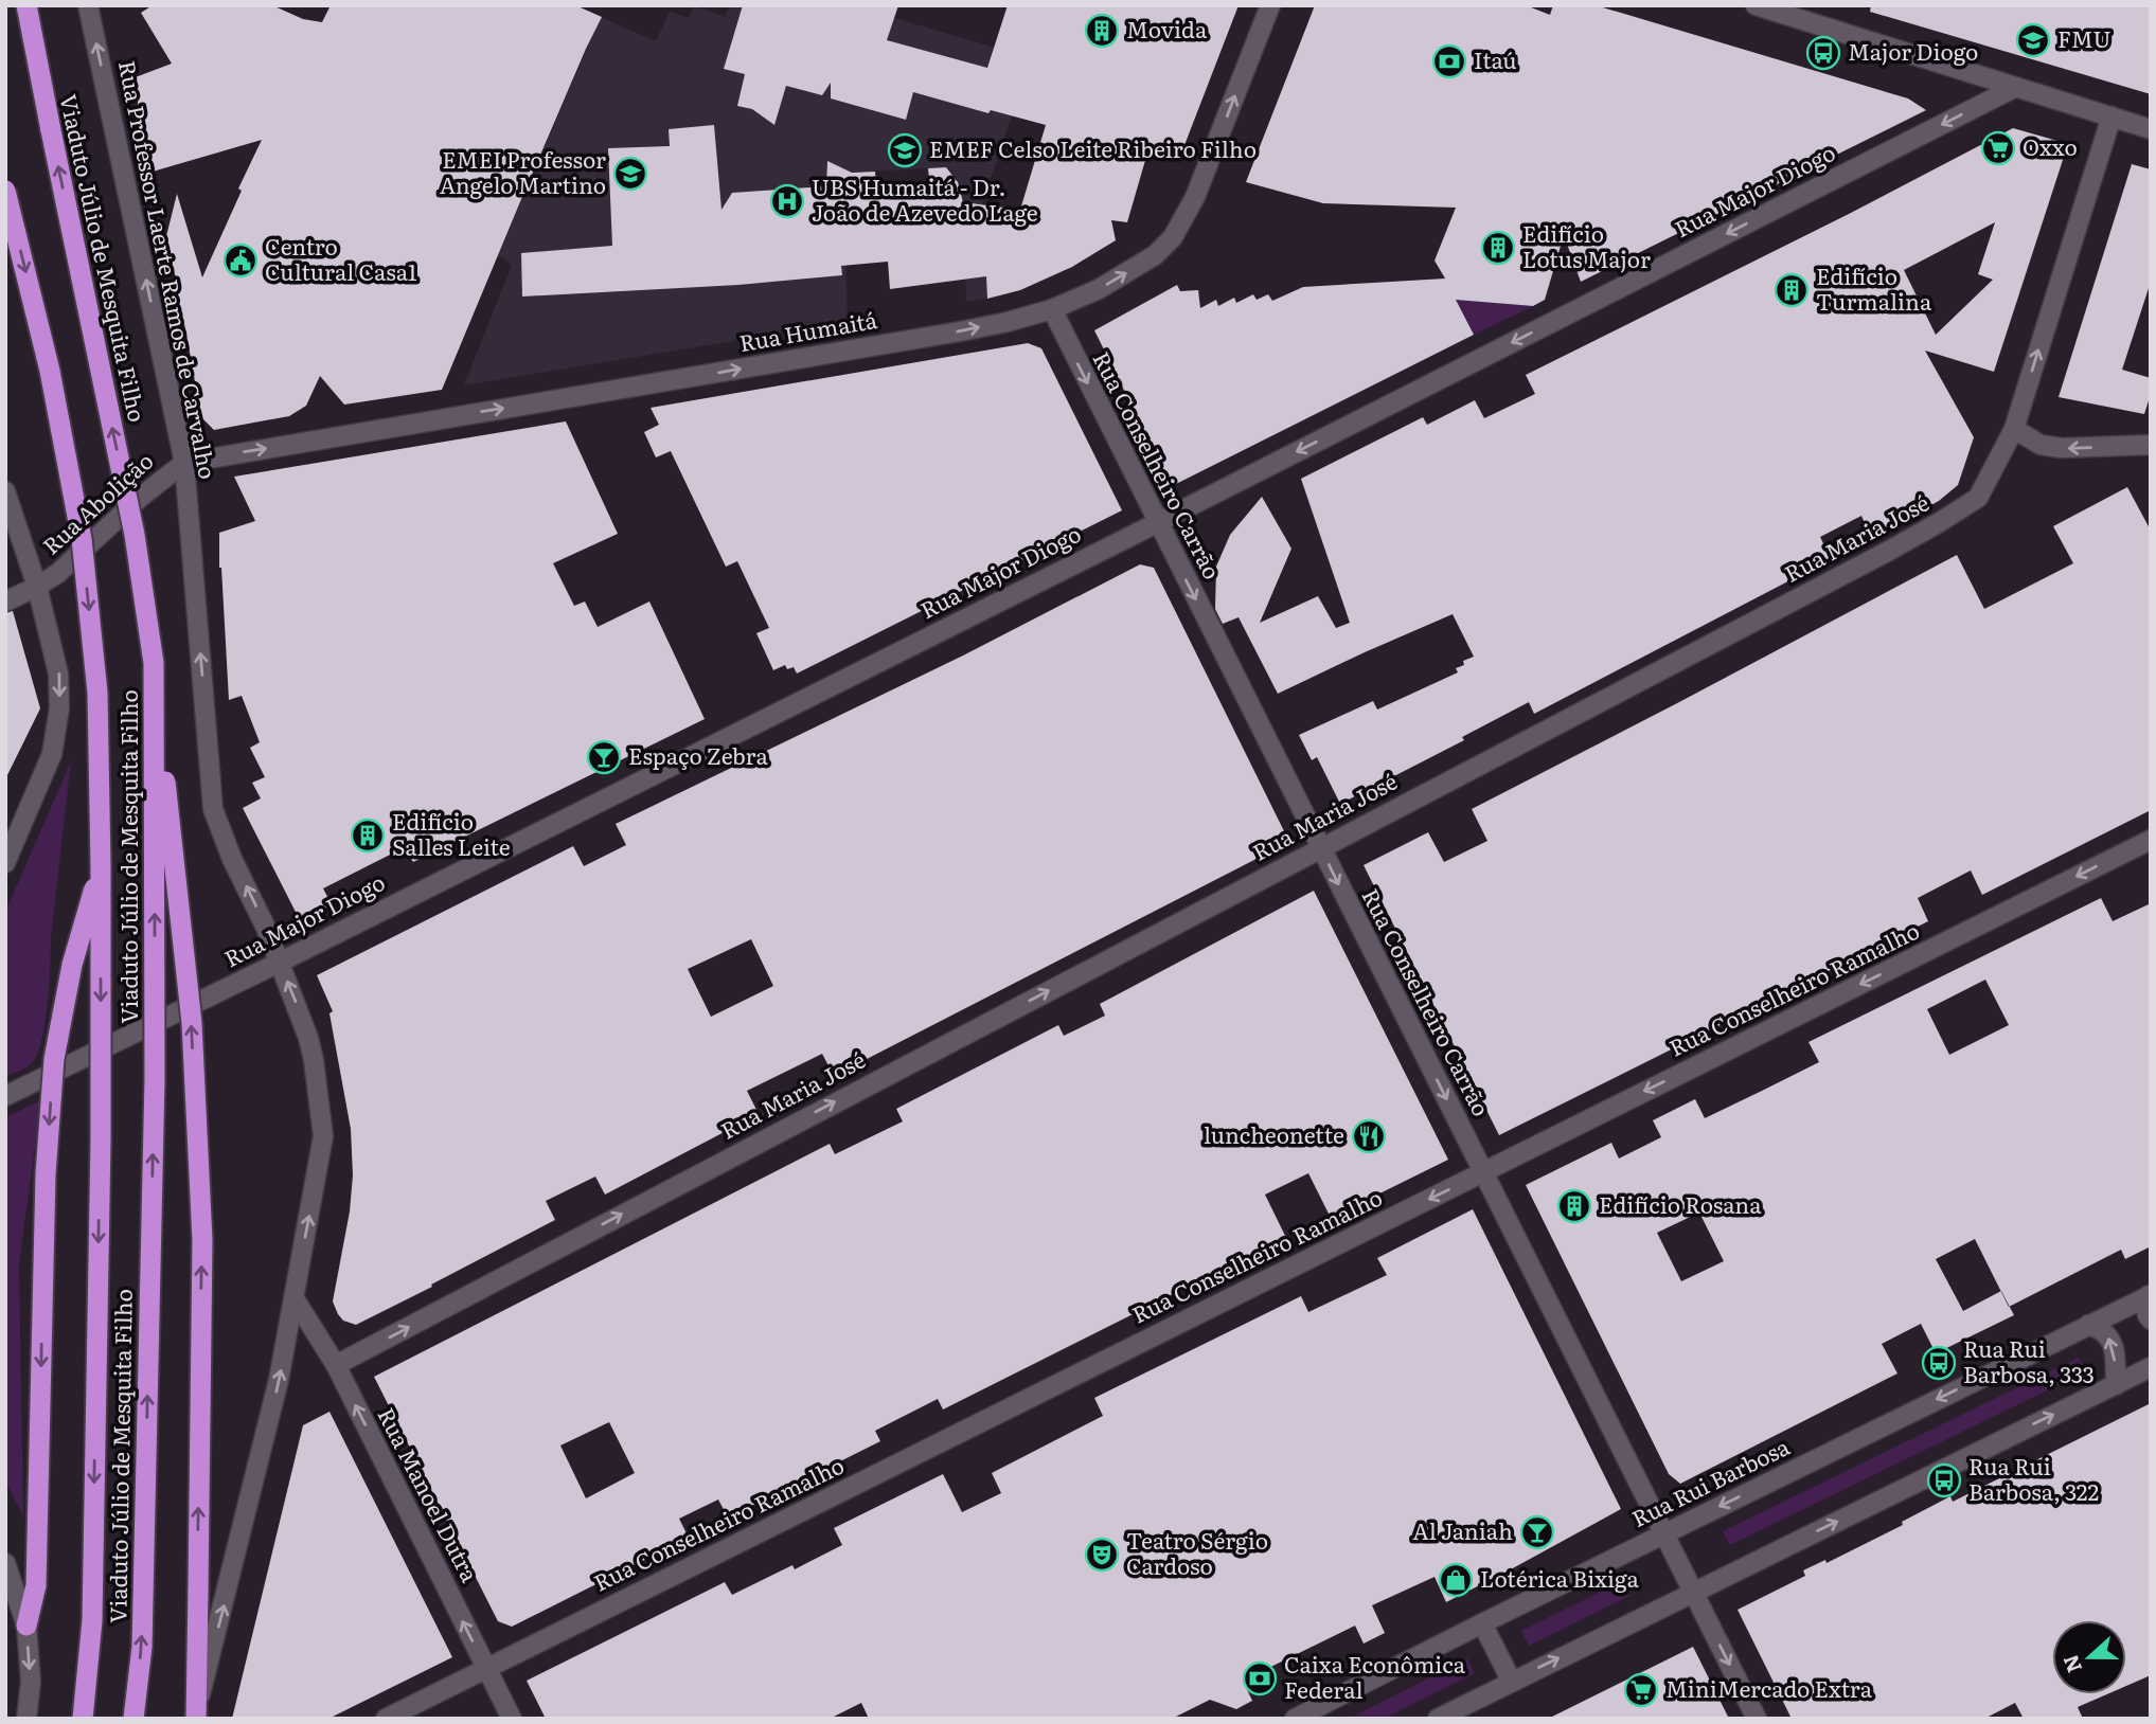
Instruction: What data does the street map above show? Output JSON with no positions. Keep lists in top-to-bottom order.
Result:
{
  "streets": {
    "highway": ["Viaduto Júlio de Mesquita Filho"],
    "street": [
      "Rua Major Diogo",
      "Rua Professor Laerte Ramos de Carvalho",
      "Rua Humaitá",
      "Rua Conselheiro Carrão",
      "Rua Abolição",
      "Rua Maria José",
      "Rua Conselheiro Ramalho",
      "Rua Rui Barbosa",
      "Rua Manoel Dutra"
    ]
  },
  "crossings": [
    ["Rua Major Diogo", "Rua Professor Laerte Ramos de Carvalho"],
    ["Rua Major Diogo", "Rua Conselheiro Carrão"],
    ["Rua Professor Laerte Ramos de Carvalho", "Rua Humaitá"],
    ["Rua Professor Laerte Ramos de Carvalho", "Rua Abolição"],
    ["Rua Professor Laerte Ramos de Carvalho", "Rua Manoel Dutra"],
    ["Rua Humaitá", "Rua Conselheiro Carrão"],
    ["Rua Humaitá", "Rua Abolição"],
    ["Rua Conselheiro Carrão", "Rua Maria José"],
    ["Rua Conselheiro Carrão", "Rua Conselheiro Ramalho"],
    ["Rua Conselheiro Carrão", "Rua Rui Barbosa"],
    ["Rua Maria José", "Rua Manoel Dutra"],
    ["Rua Conselheiro Ramalho", "Rua Manoel Dutra"]
  ],
  "one_way": [
    "Rua Major Diogo",
    "Rua Professor Laerte Ramos de Carvalho",
    "Rua Humaitá",
    "Rua Conselheiro Carrão",
    "Rua Maria José",
    "Rua Conselheiro Ramalho",
    "Rua Manoel Dutra"
  ],
  "places": {
    "building": [
      "Movida",
      "Edifício Lotus Major",
      "Edifício Turmalina",
      "Edifício Salles Leite",
      "Edifício Rosana"
    ],
    "school or university": ["FMU", "EMEF Celso Leite Ribeiro Filho", "EMEI Professor Angelo Martino"],
    "bus stop": ["Major Diogo", "Rua Rui Barbosa, 333", "Rua Rui Barbosa, 322"],
    "bank": ["Itaú", "Caixa Econômica Federal"],
    "supermarket": ["Oxxo", "MiniMercado Extra"],
    "hospital": ["UBS Humaitá - Dr. João de Azevedo Lage"],
    "public building": ["Centro Cultural Casa1"],
    "bar": ["Espaço Zebra", "Al Janiah"],
    "restaurant": ["luncheonette"],
    "theatre": ["Teatro Sérgio Cardoso"],
    "shop": ["Lotérica Bixiga"]
  },
  "north": "left"
}
